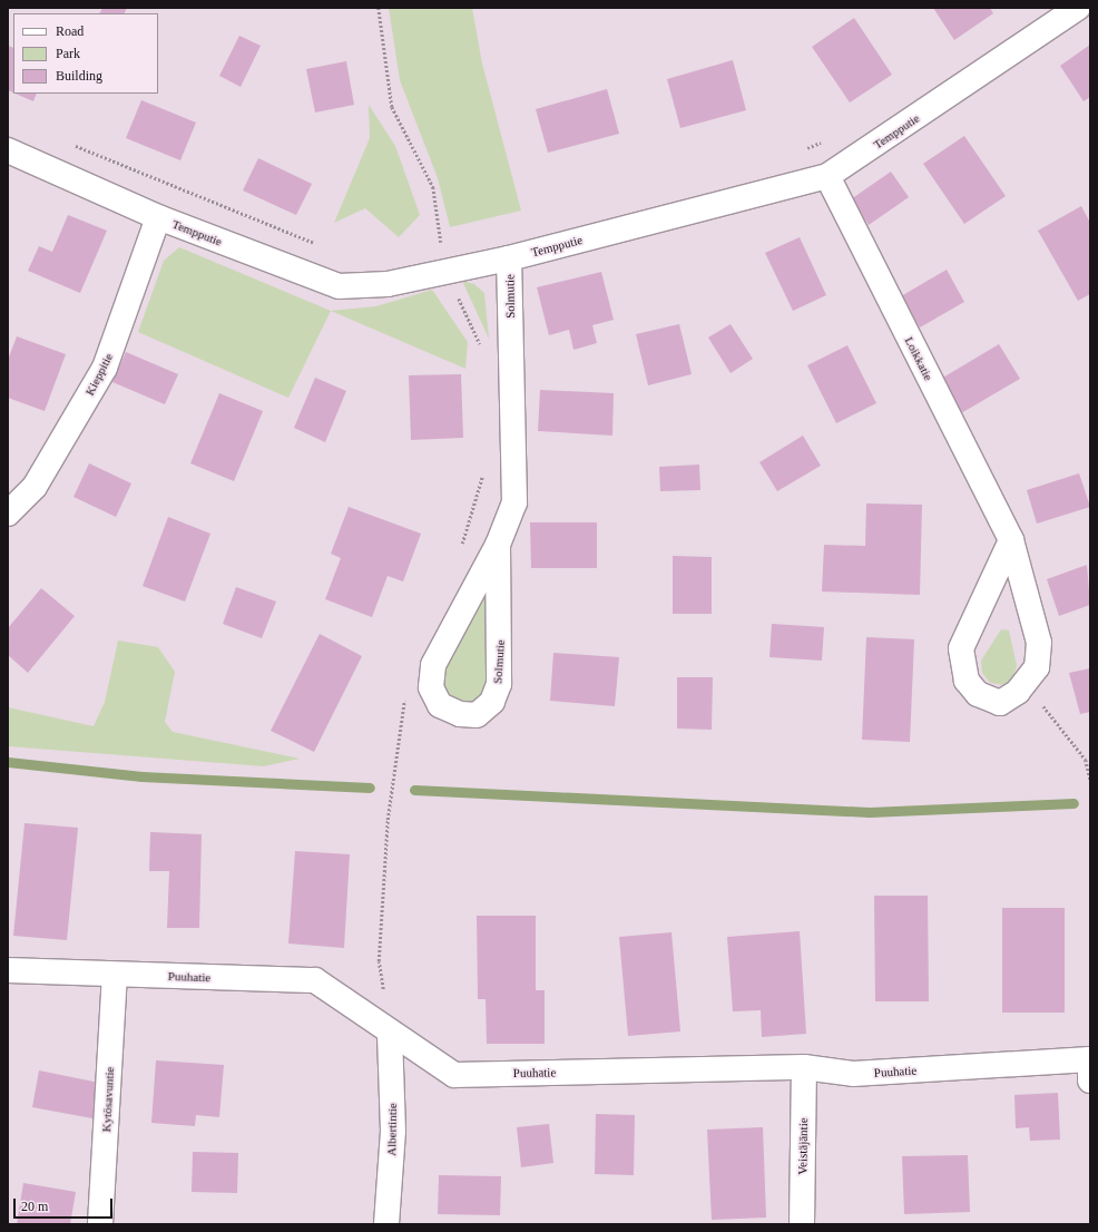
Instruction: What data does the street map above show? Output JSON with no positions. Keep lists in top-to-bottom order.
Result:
{
  "streets": {
    "street": [
      "Tempputie",
      "Solmutie",
      "Loikkatie",
      "Kieppitie",
      "Puuhatie",
      "Kytösavuntie",
      "Albertintie",
      "Veistäjäntie"
    ]
  },
  "crossings": [
    ["Tempputie", "Solmutie"],
    ["Tempputie", "Loikkatie"],
    ["Tempputie", "Kieppitie"],
    ["Puuhatie", "Kytösavuntie"],
    ["Puuhatie", "Albertintie"],
    ["Puuhatie", "Veistäjäntie"]
  ],
  "legend": ["Road", "Park", "Building"],
  "scale_bar": "20 m"
}
